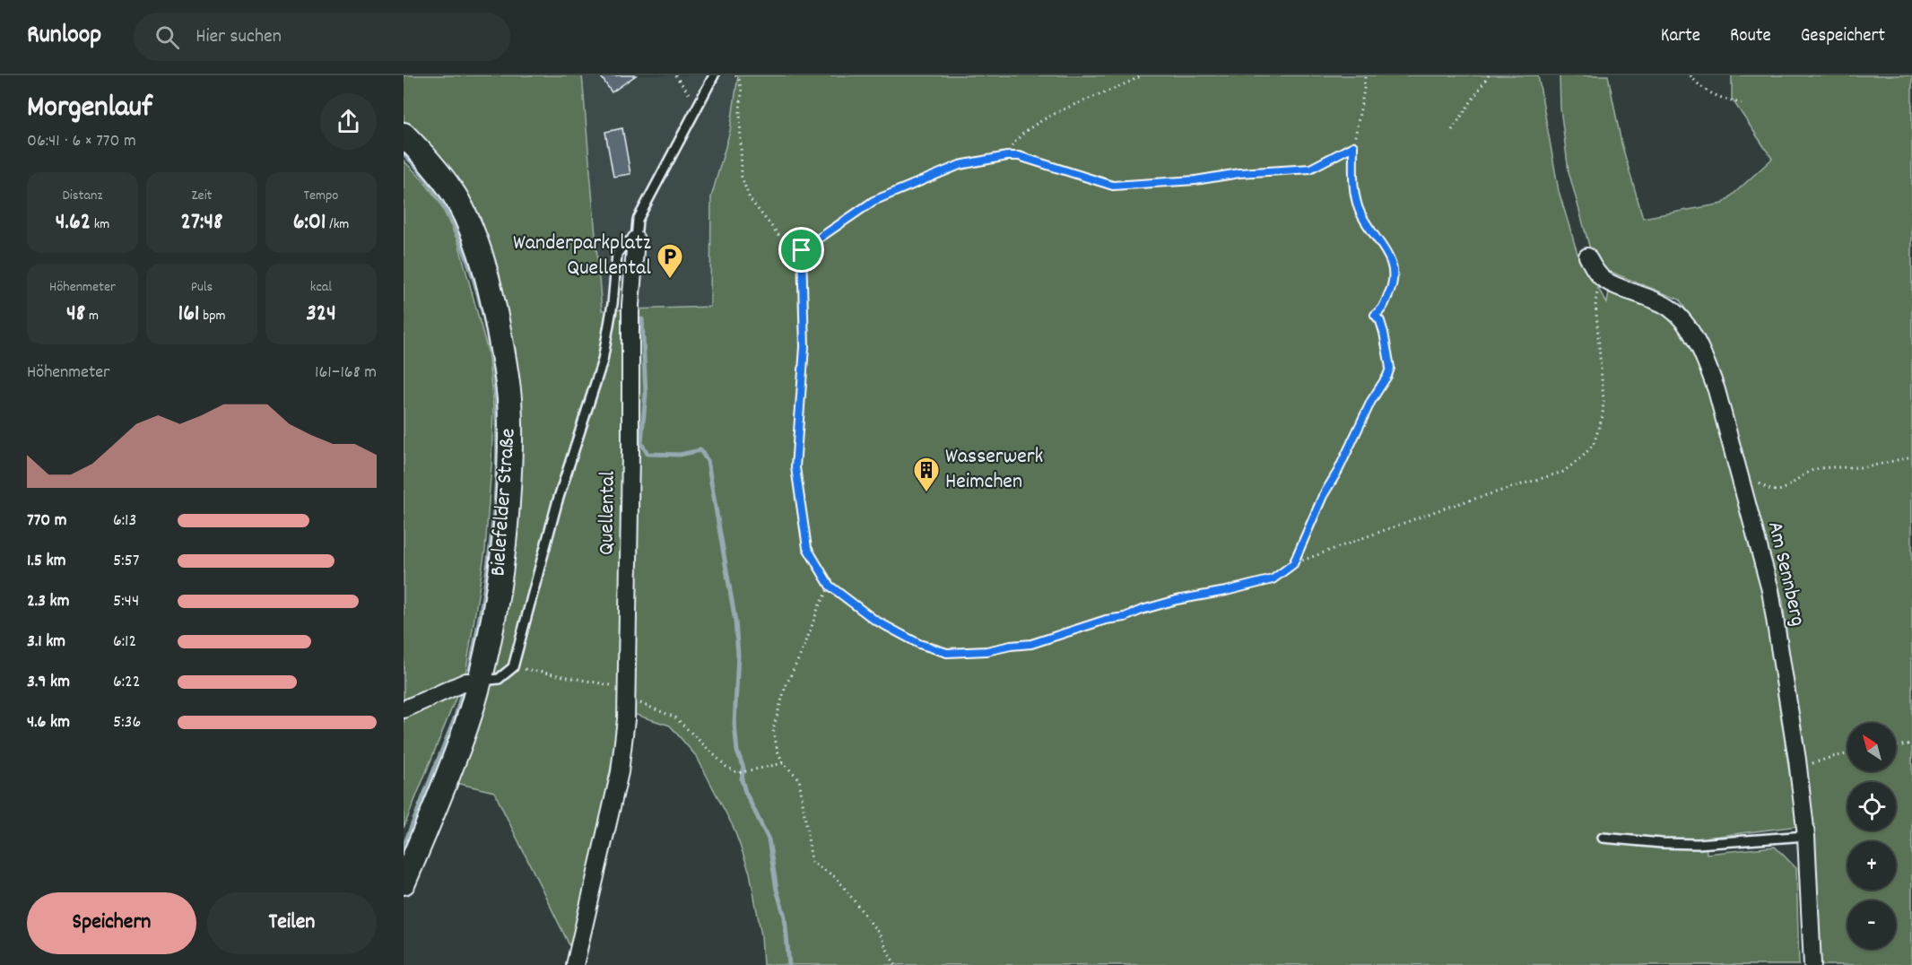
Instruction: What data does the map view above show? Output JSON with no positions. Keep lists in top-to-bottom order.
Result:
{
  "streets": {
    "main road": ["Bielefelder Straße"],
    "street": ["Quellental", "Am Sennberg"]
  },
  "places": {
    "parking": ["Wanderparkplatz Quellental"],
    "building": ["Wasserwerk Heimchen"]
  },
  "north": "top left",
  "page": {
    "header": "Runloop",
    "search": "Hier suchen",
    "nav": ["Karte", "Route", "Gespeichert"],
    "heading": ["Morgenlauf", "06:41 · 6 × 770 m"],
    "stats": [
      ["Distanz", "4.62 km"],
      ["Zeit", "27:48"],
      ["Tempo", "6:01 /km"],
      ["Höhenmeter", "48 m"],
      ["Puls", "161 bpm"],
      ["kcal", "324"]
    ],
    "chart": ["Höhenmeter", "161–168 m"],
    "list": [
      {
        "name": "770 m",
        "note": "6:13"
      },
      {
        "name": "1.5 km",
        "note": "5:57"
      },
      {
        "name": "2.3 km",
        "note": "5:44"
      },
      {
        "name": "3.1 km",
        "note": "6:12"
      },
      {
        "name": "3.9 km",
        "note": "6:22"
      },
      {
        "name": "4.6 km",
        "note": "5:36"
      }
    ],
    "map_buttons": ["+", "−"],
    "buttons": ["Speichern", "Teilen"]
  }
}
